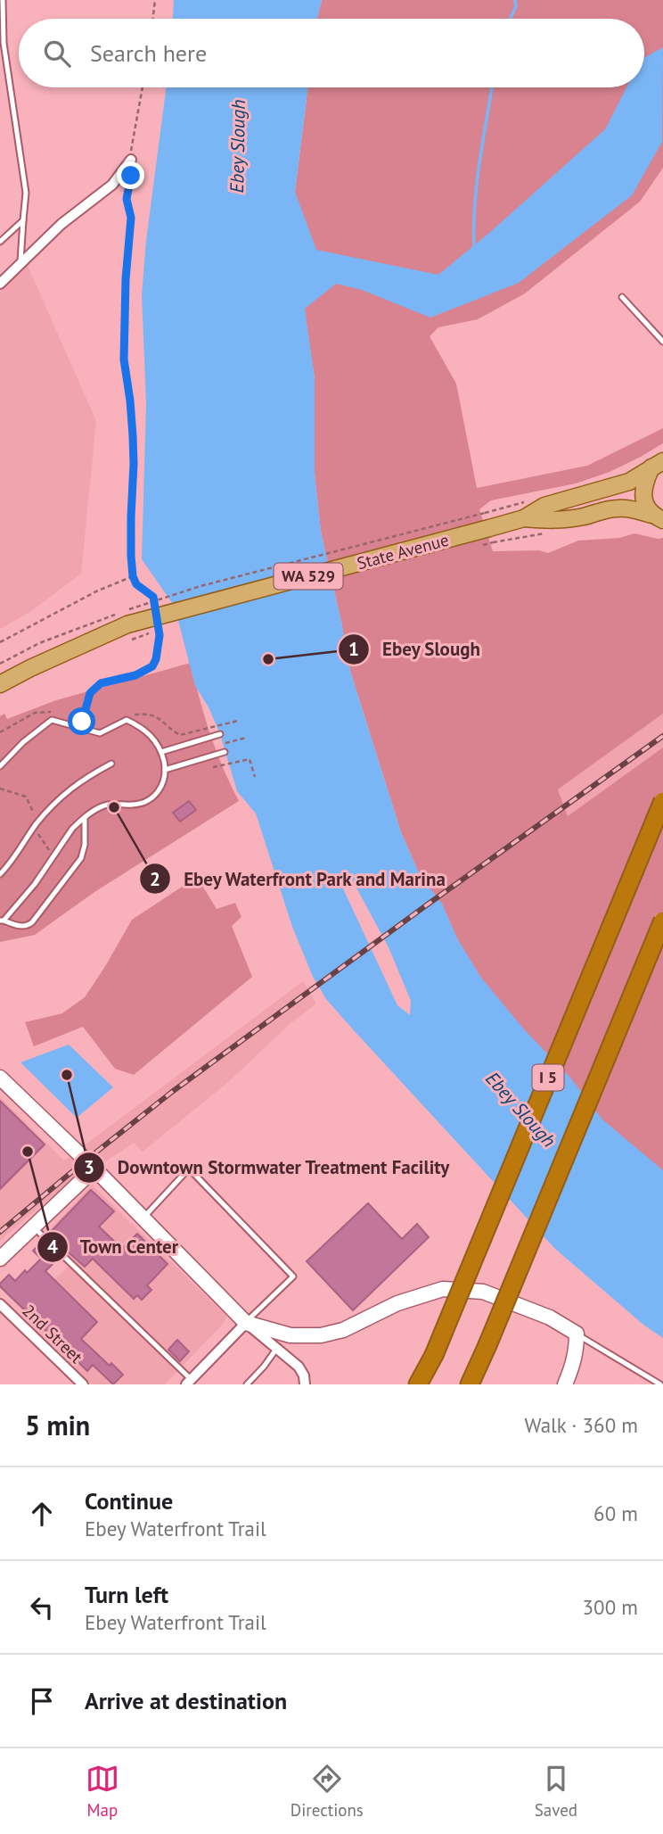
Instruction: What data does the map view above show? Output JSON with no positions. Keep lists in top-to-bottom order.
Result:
{
  "streets": {
    "highway": ["I 5"],
    "main road": ["State Avenue", "WA 529"],
    "street": ["2nd Street"]
  },
  "water": ["Ebey Slough"],
  "places": [
    "Ebey Slough",
    "Ebey Waterfront Park and Marina",
    "Downtown Stormwater Treatment Facility",
    "Town Center"
  ],
  "page": {
    "search": "Search here",
    "heading": ["5 min", "Walk · 360 m"],
    "list": [
      ["Continue", "Ebey Waterfront Trail", "60 m"],
      ["Turn left", "Ebey Waterfront Trail", "300 m"],
      "Arrive at destination"
    ],
    "nav": ["Map", "Directions", "Saved"]
  }
}
